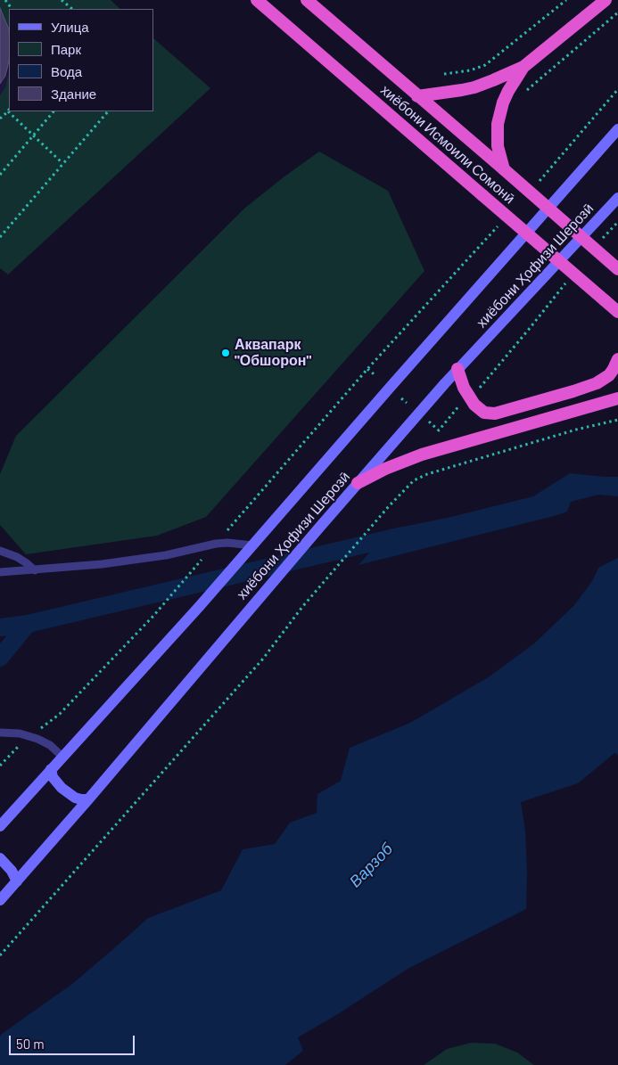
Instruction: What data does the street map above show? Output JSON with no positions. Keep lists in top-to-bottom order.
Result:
{
  "streets": {
    "highway": ["хиёбони Исмоили Сомонӣ"],
    "main road": ["хиёбони Ҳофизи Шерозӣ"]
  },
  "water": ["Варзоб"],
  "places": ["Аквапарк \"Обшорон\""],
  "legend": [
    "Улица",
    "Парк",
    "Вода",
    "Здание"
  ],
  "scale_bar": "50 m"
}
